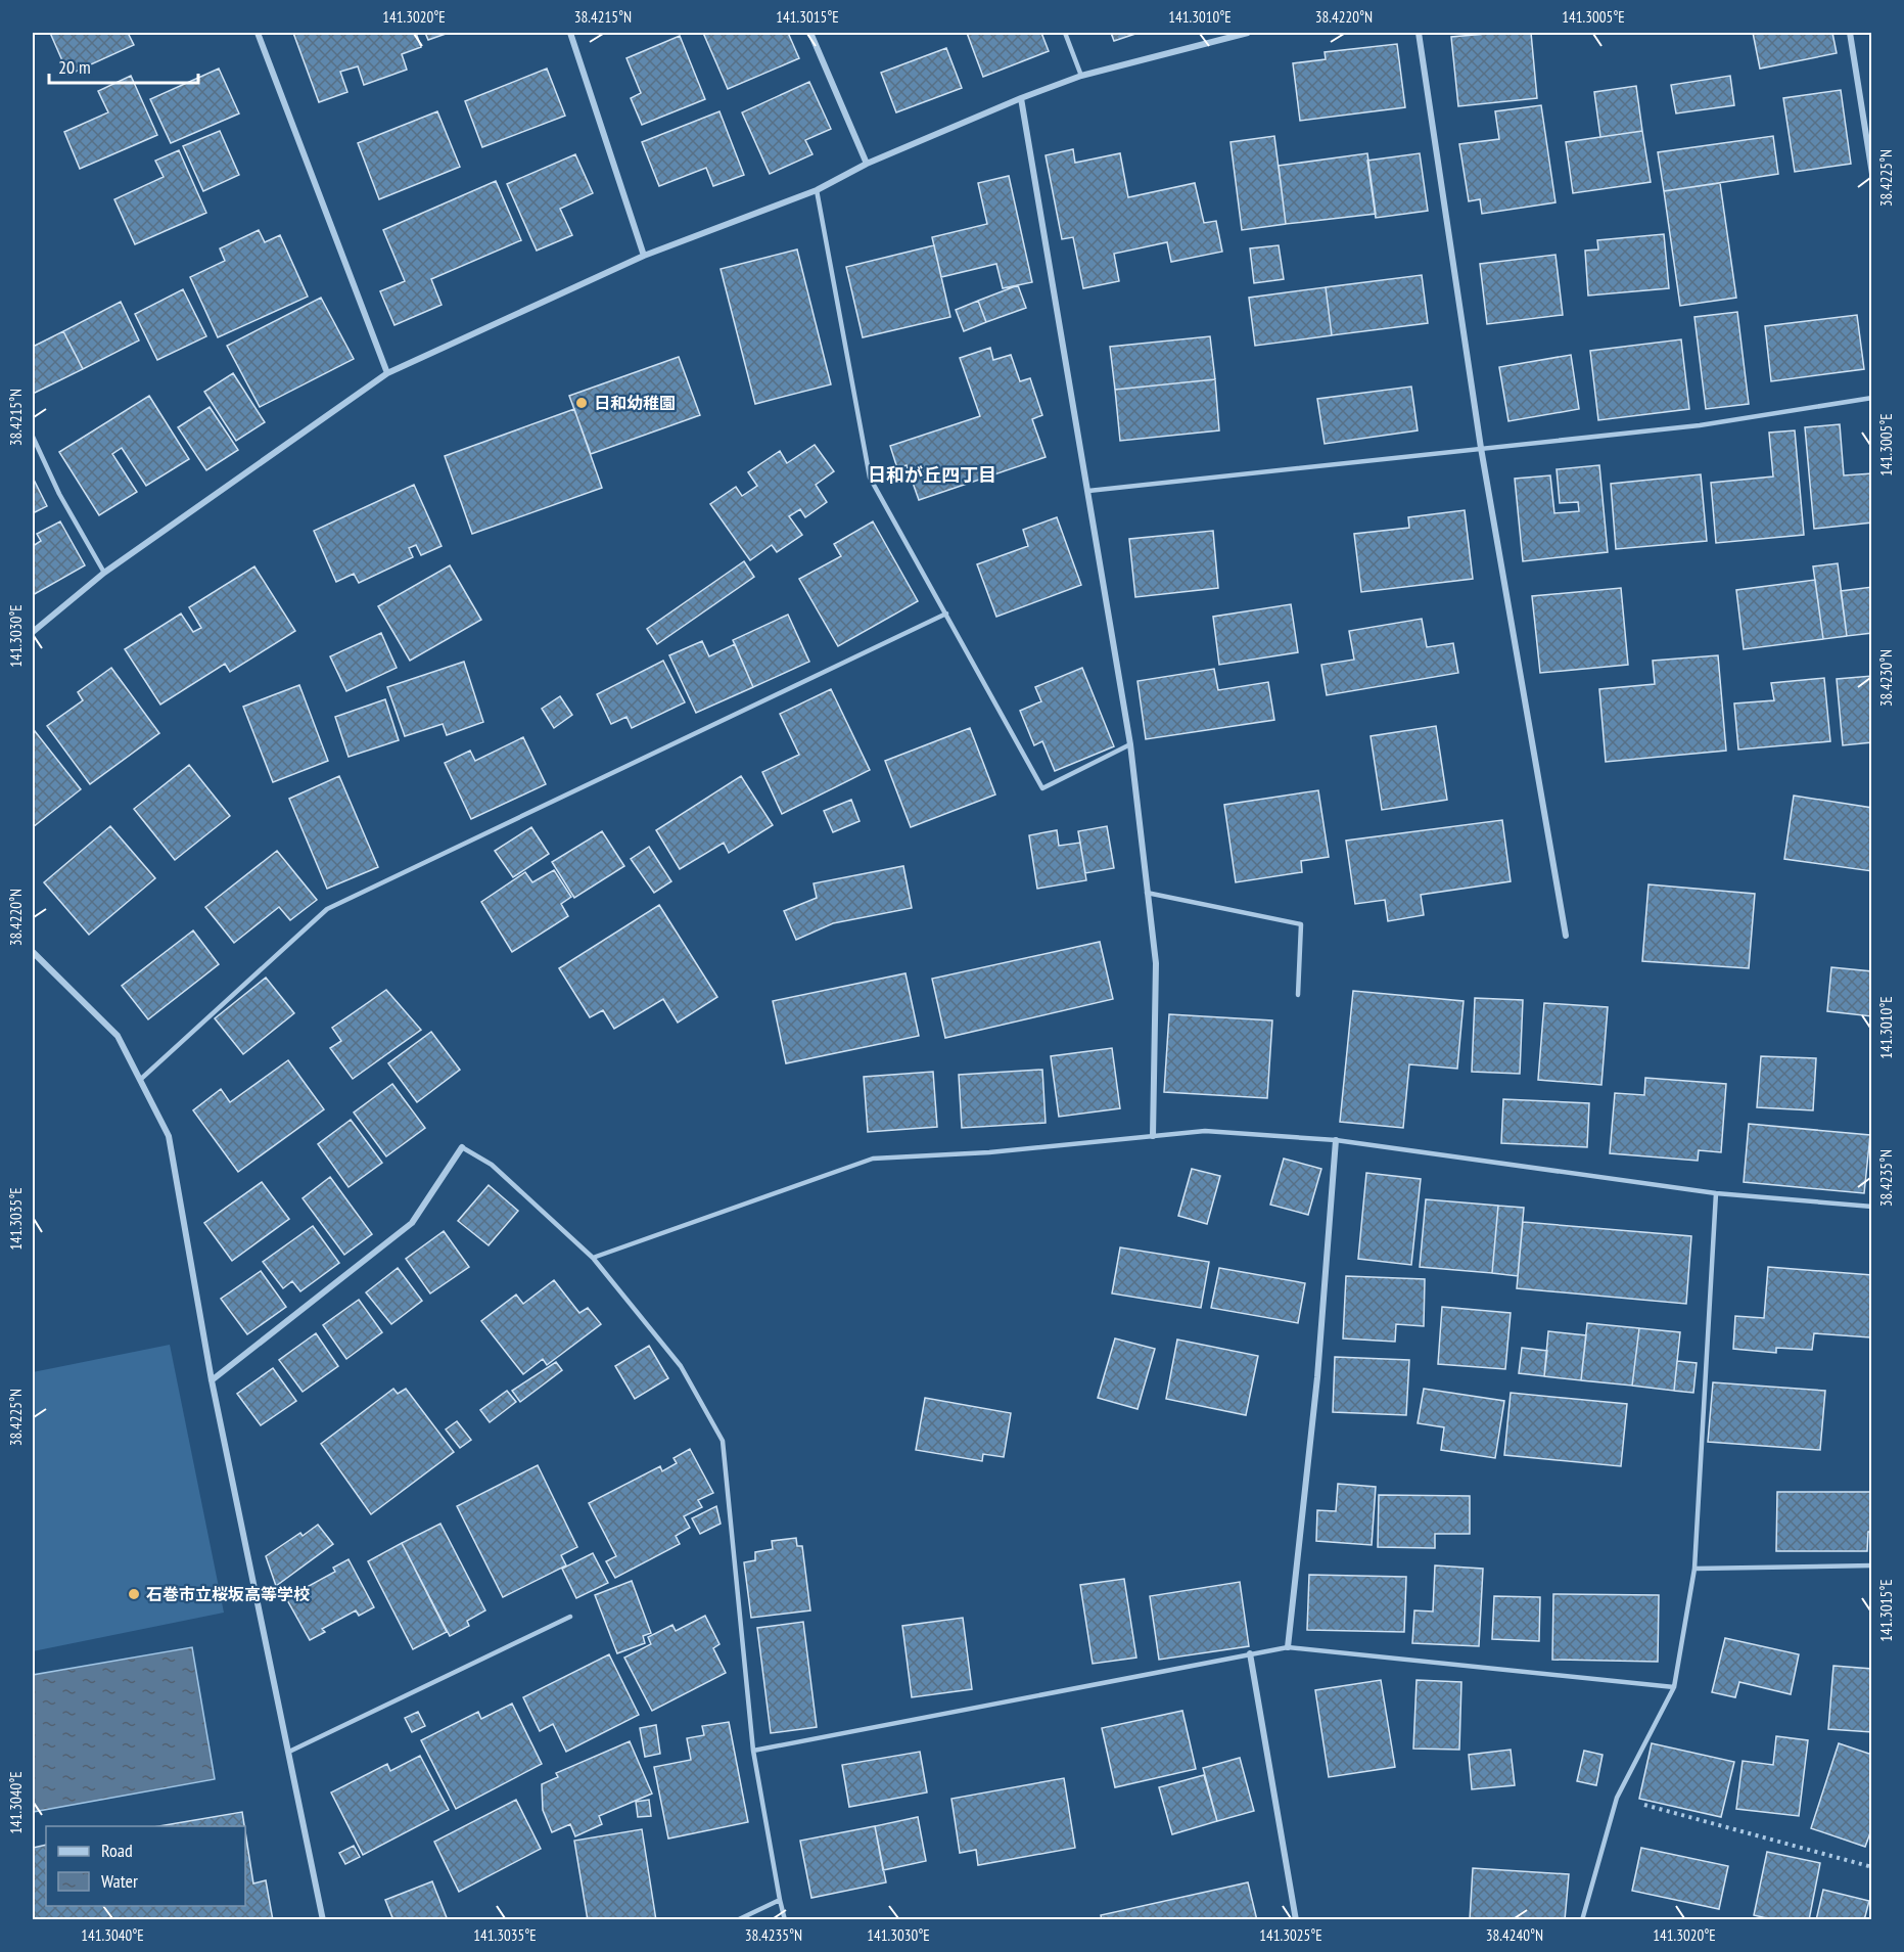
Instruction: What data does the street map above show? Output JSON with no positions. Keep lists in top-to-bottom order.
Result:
{
  "districts": ["日和が丘四丁目"],
  "places": ["日和幼稚園", "石巻市立桜坂高等学校"],
  "legend": ["Road", "Water"],
  "scale_bar": "20 m",
  "coordinates": [
    "141.3020°E",
    "38.4215°N",
    "141.3015°E",
    "141.3010°E",
    "38.4220°N",
    "141.3005°E",
    "38.4225°N",
    "141.3030°E",
    "38.4230°N",
    "38.4235°N",
    "141.3035°E",
    "141.3040°E",
    "141.3025°E",
    "38.4240°N"
  ]
}
